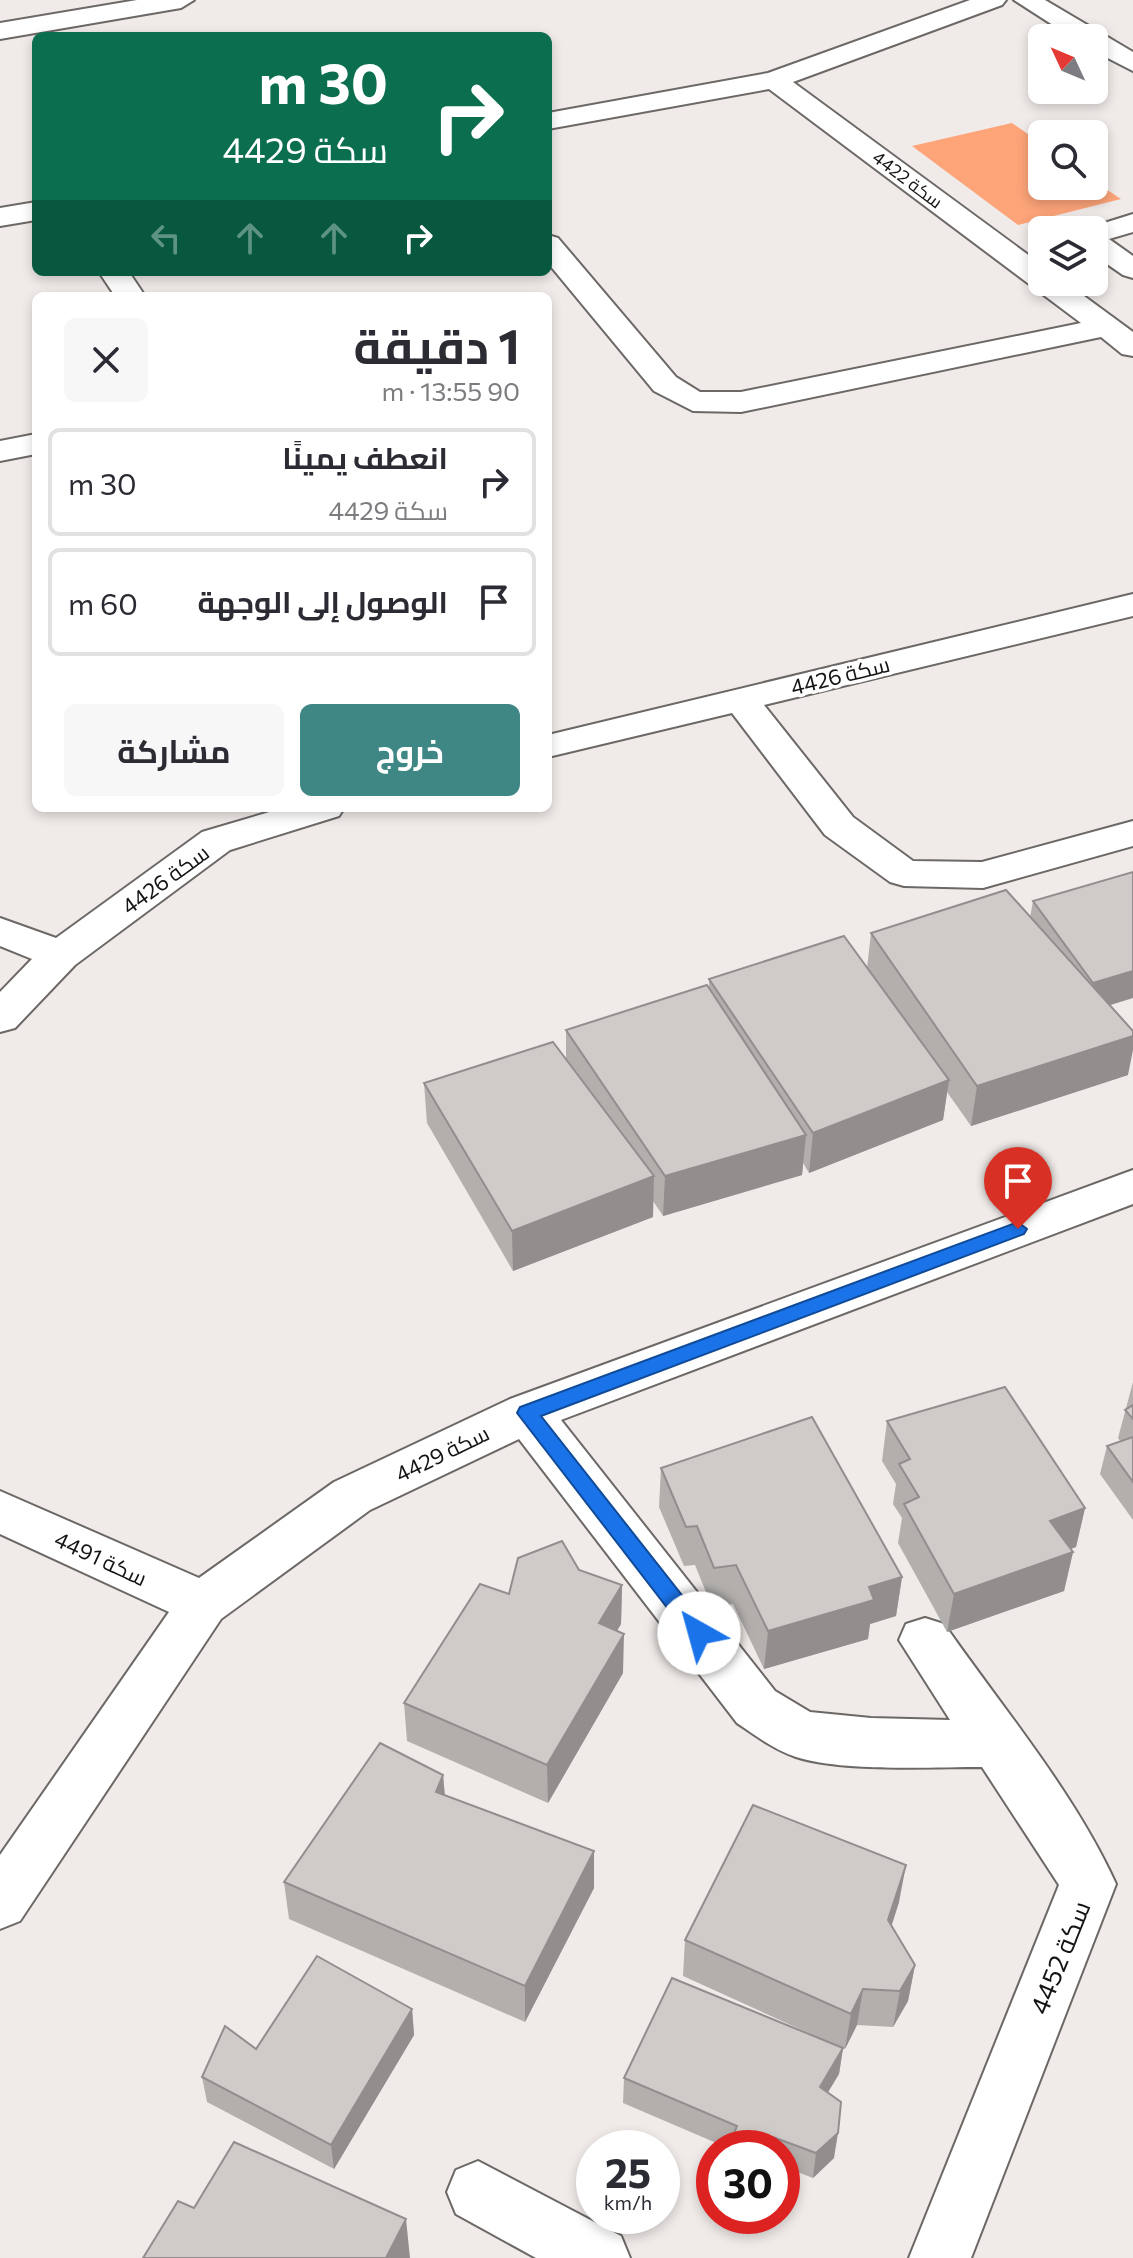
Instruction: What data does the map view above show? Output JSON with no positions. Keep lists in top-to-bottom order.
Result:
{
  "streets": {
    "street": [
      "سكة 4422",
      "سكة 4426",
      "سكة 4429",
      "سكة 4491",
      "سكة 4452"
    ]
  },
  "crossings": [
    ["سكة 4429", "سكة 4491"]
  ],
  "north": "top left",
  "page": {
    "turn": ["30 m", "سكة 4429"],
    "heading": ["1 دقيقة", "90 m · 13:55"],
    "list": [
      {
        "name": "انعطف يمينًا",
        "note": "سكة 4429",
        "value": "30 m"
      },
      {
        "name": "الوصول إلى الوجهة",
        "value": "60 m"
      }
    ],
    "buttons": ["خروج", "مشاركة"],
    "speed": "25 km/h",
    "limit": "30"
  }
}
